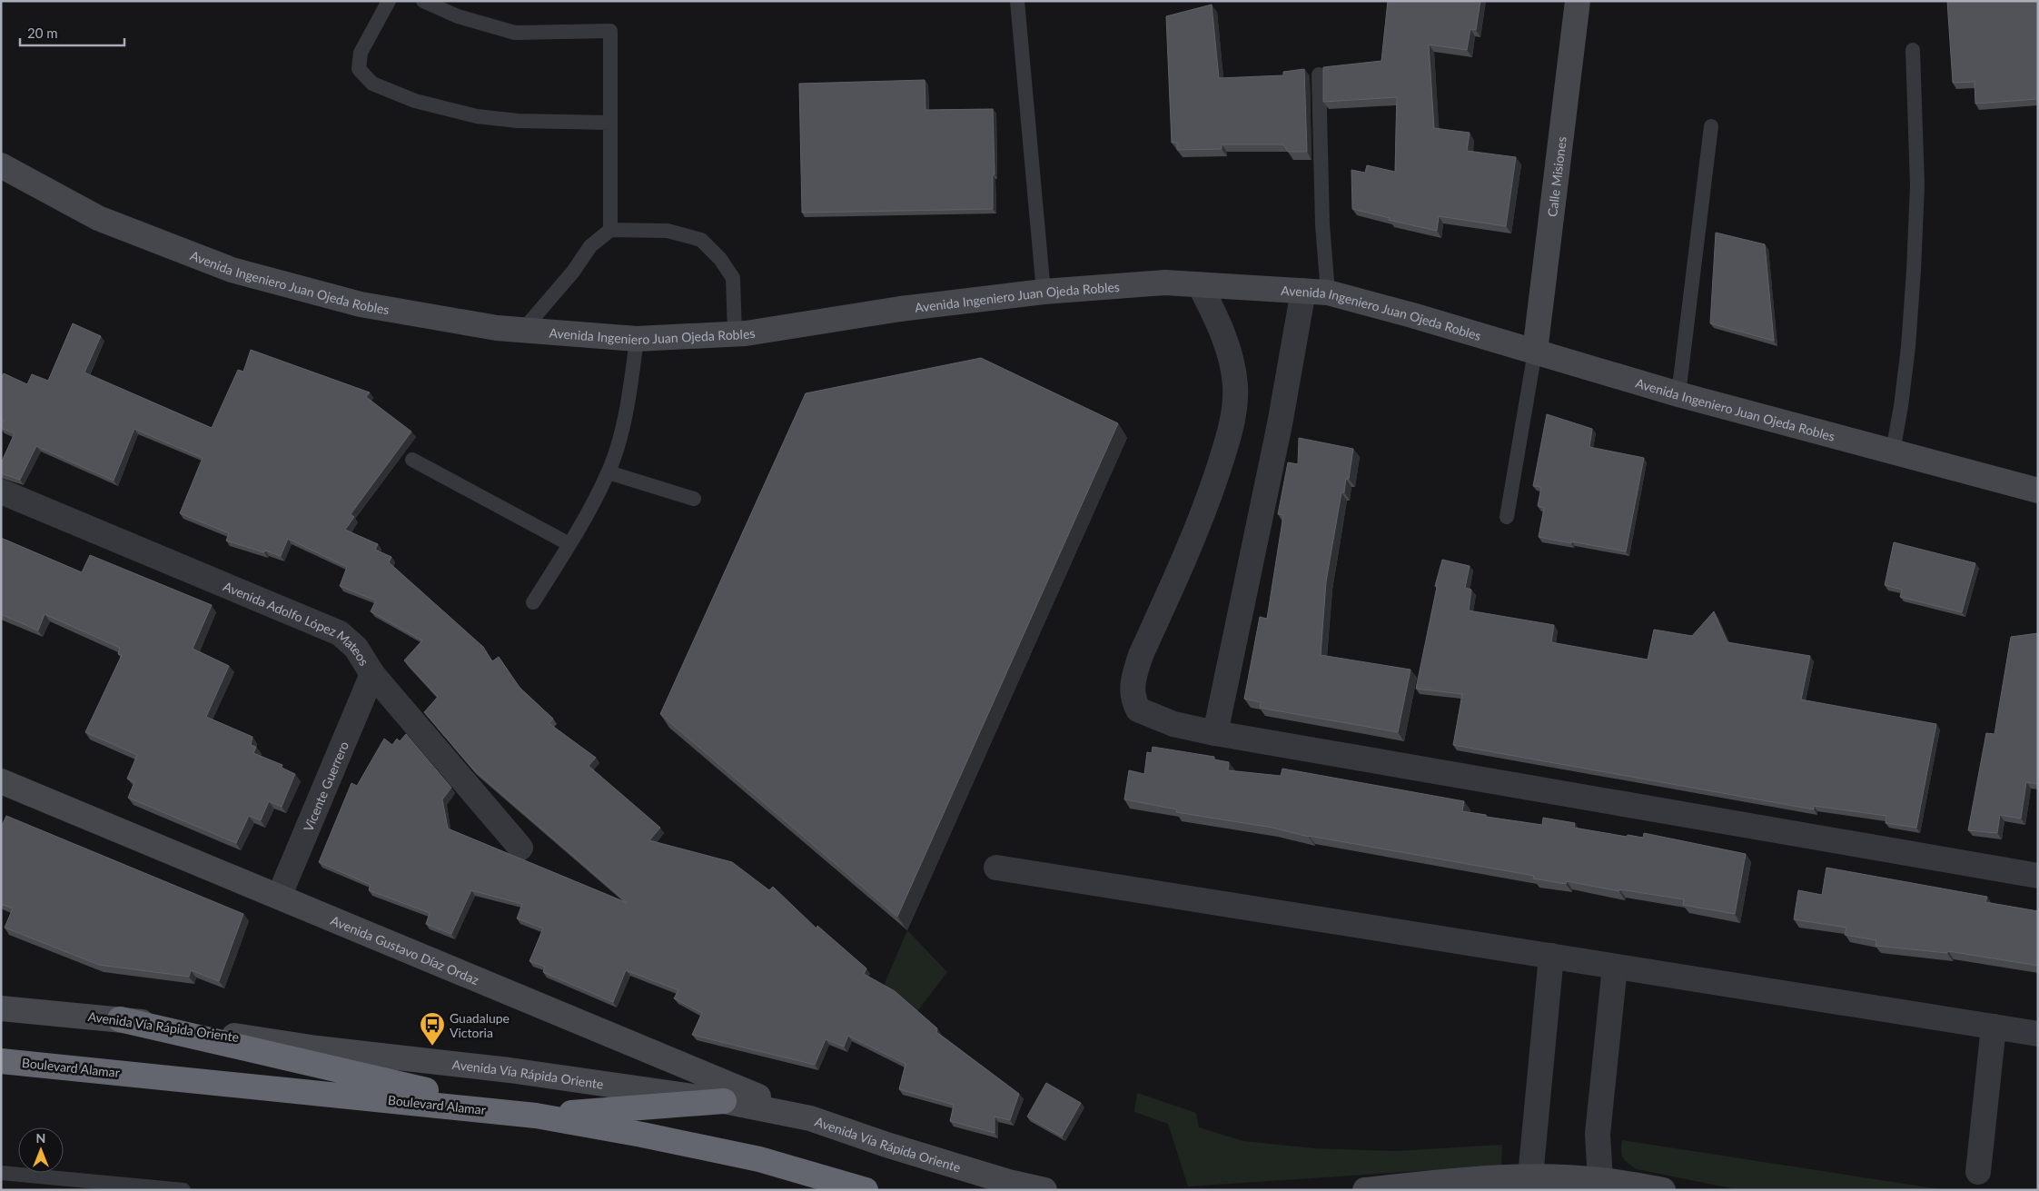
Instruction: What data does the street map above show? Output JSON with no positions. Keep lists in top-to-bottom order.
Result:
{
  "streets": {
    "highway": ["Boulevard Alamar"],
    "main road": [
      "Calle Misiones",
      "Avenida Ingeniero Juan Ojeda Robles",
      "Avenida Gustavo Díaz Ordaz",
      "Avenida Vía Rápida Oriente"
    ],
    "street": ["Avenida Adolfo López Mateos", "Vicente Guerrero"]
  },
  "crossings": [
    ["Calle Misiones", "Avenida Ingeniero Juan Ojeda Robles"],
    ["Avenida Adolfo López Mateos", "Vicente Guerrero"],
    ["Vicente Guerrero", "Avenida Gustavo Díaz Ordaz"],
    ["Avenida Gustavo Díaz Ordaz", "Avenida Vía Rápida Oriente"]
  ],
  "places": {
    "bus stop": ["Guadalupe Victoria"]
  },
  "scale_bar": "20 m",
  "north": "top"
}
